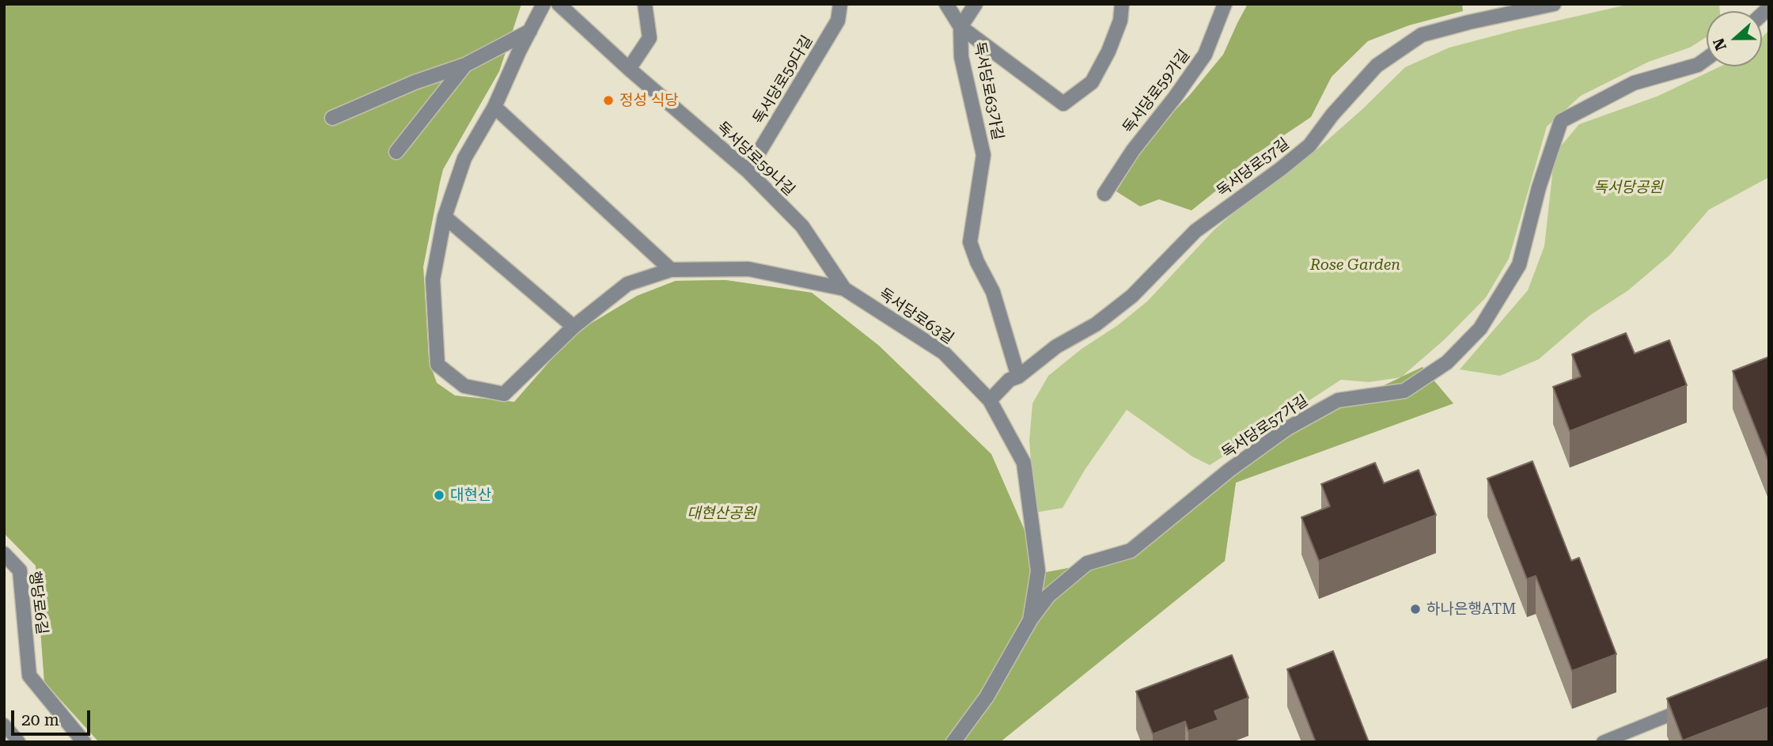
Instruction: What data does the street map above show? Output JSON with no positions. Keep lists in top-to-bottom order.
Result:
{
  "streets": {
    "street": [
      "독서당로59다길",
      "독서당로63가길",
      "독서당로59가길",
      "독서당로59나길",
      "독서당로57길",
      "독서당로63길",
      "독서당로57가길",
      "행당로6길"
    ]
  },
  "crossings": [
    ["독서당로59다길", "독서당로59나길"],
    ["독서당로63가길", "독서당로57길"],
    ["독서당로59나길", "독서당로63길"],
    ["독서당로57길", "독서당로63길"],
    ["독서당로63길", "독서당로57가길"]
  ],
  "parks": ["독서당공원", "Rose Garden", "대현산공원"],
  "places": ["정성 식당", "대현산", "하나은행ATM"],
  "scale_bar": "20 m",
  "north": "left"
}
